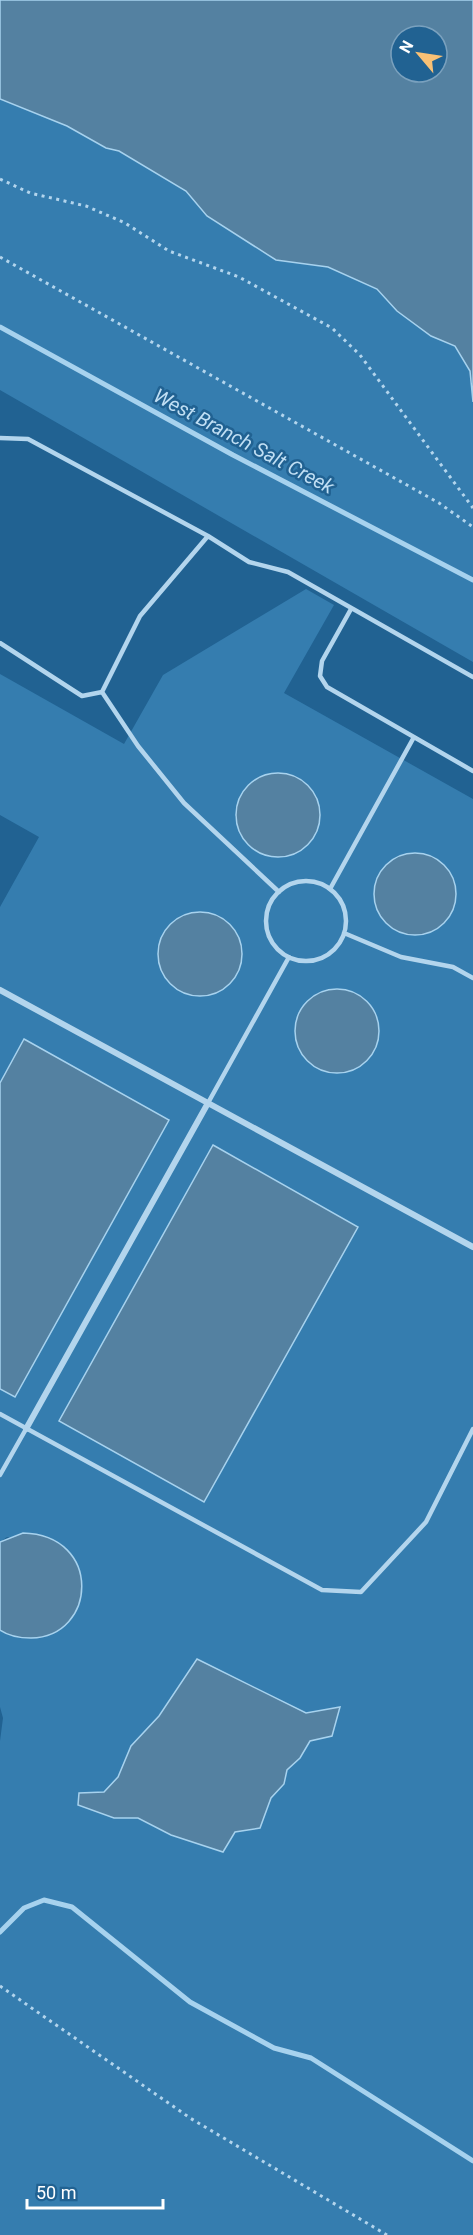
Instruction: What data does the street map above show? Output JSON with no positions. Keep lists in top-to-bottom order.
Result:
{
  "water": ["West Branch Salt Creek"],
  "scale_bar": "50 m",
  "north": "top left"
}
